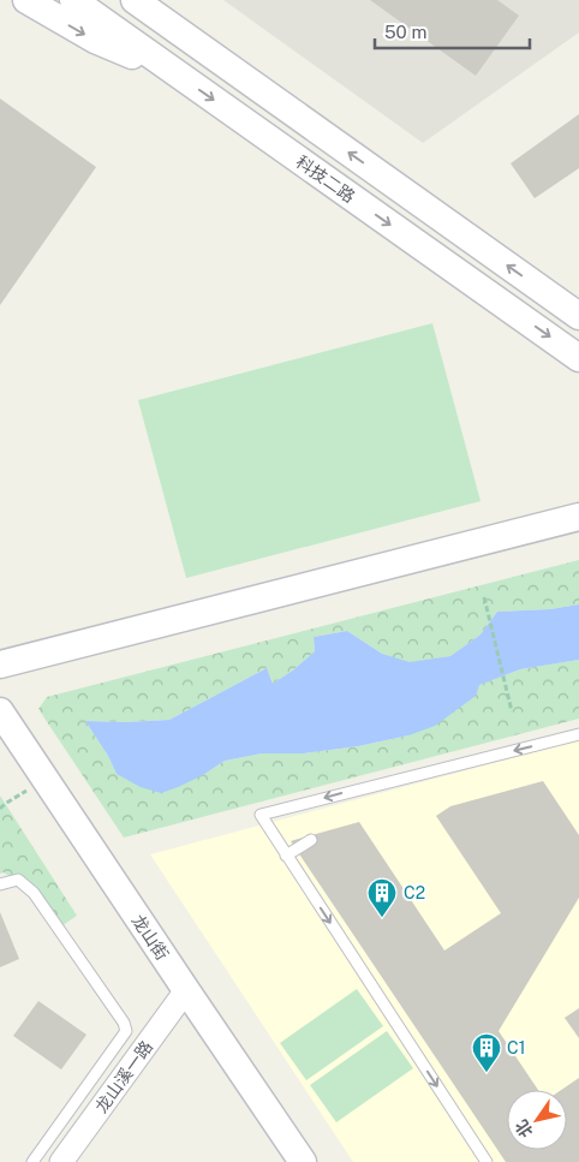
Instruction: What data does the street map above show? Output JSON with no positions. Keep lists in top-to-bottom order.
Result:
{
  "streets": {
    "street": ["科技二路", "龙山街", "龙山溪一路"]
  },
  "crossings": [
    ["龙山街", "龙山溪一路"]
  ],
  "places": {
    "building": ["C2", "C1"]
  },
  "scale_bar": "50 m",
  "north": "bottom left"
}
